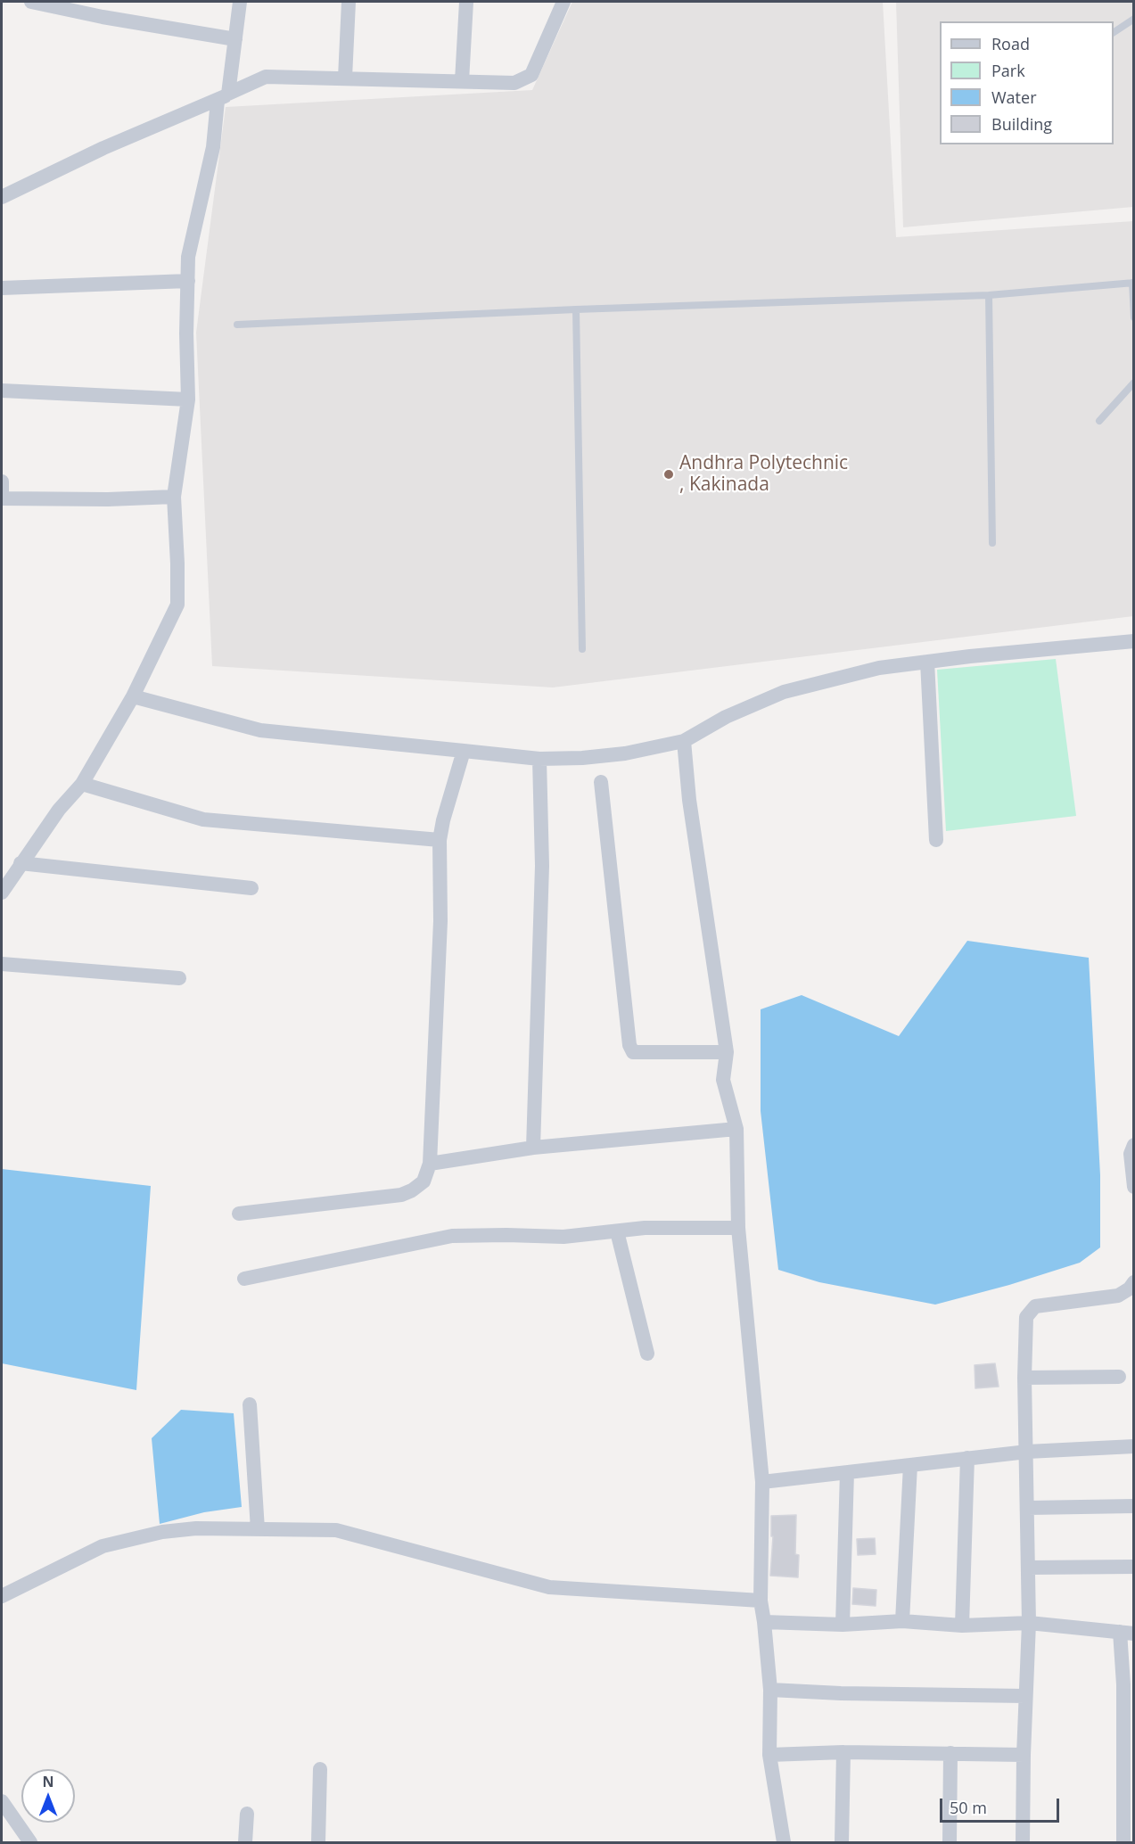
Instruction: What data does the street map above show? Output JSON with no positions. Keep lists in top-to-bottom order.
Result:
{
  "places": ["Andhra Polytechnic , Kakinada"],
  "legend": [
    "Road",
    "Park",
    "Water",
    "Building"
  ],
  "scale_bar": "50 m",
  "north": "top"
}
